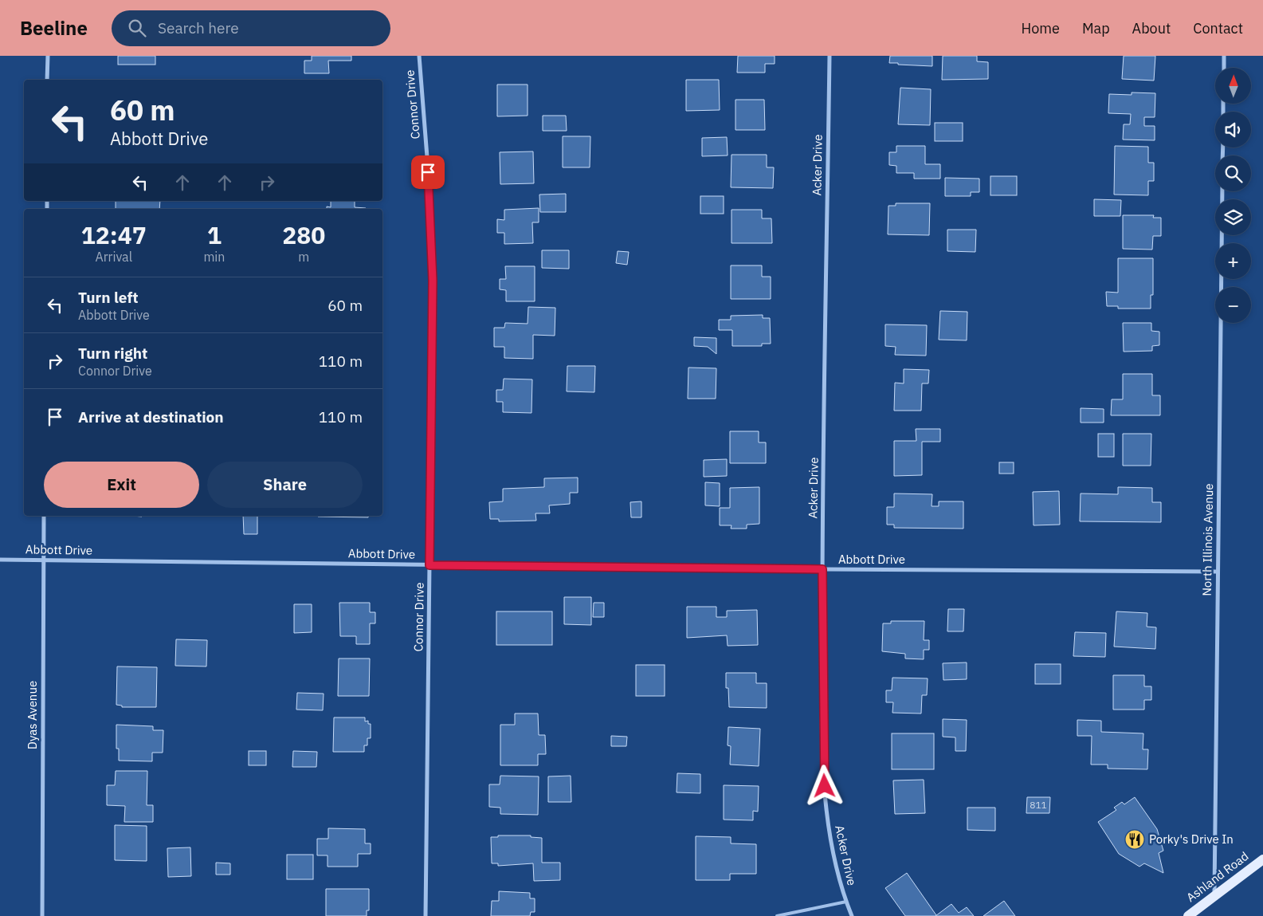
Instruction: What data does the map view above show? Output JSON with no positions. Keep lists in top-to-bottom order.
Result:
{
  "streets": {
    "main road": ["Ashland Road"],
    "street": [
      "Connor Drive",
      "Acker Drive",
      "North Illinois Avenue",
      "Abbott Drive",
      "Dyas Avenue"
    ]
  },
  "crossings": [
    ["Connor Drive", "Abbott Drive"],
    ["Acker Drive", "Abbott Drive"],
    ["North Illinois Avenue", "Abbott Drive"],
    ["North Illinois Avenue", "Ashland Road"],
    ["Abbott Drive", "Dyas Avenue"]
  ],
  "places": {
    "restaurant": ["Porky's Drive In"]
  },
  "house_numbers": ["811"],
  "north": "top",
  "page": {
    "header": "Beeline",
    "search": "Search here",
    "nav": [
      "Home",
      "Map",
      "About",
      "Contact"
    ],
    "map_buttons": ["+", "−"],
    "turn": ["60 m", "Abbott Drive"],
    "eta": [
      "12:47",
      "Arrival",
      "1",
      "min",
      "280",
      "m"
    ],
    "list": [
      {
        "name": "Turn left",
        "note": "Abbott Drive",
        "value": "60 m"
      },
      {
        "name": "Turn right",
        "note": "Connor Drive",
        "value": "110 m"
      },
      {
        "name": "Arrive at destination",
        "value": "110 m"
      }
    ],
    "buttons": ["Exit", "Share"]
  }
}
